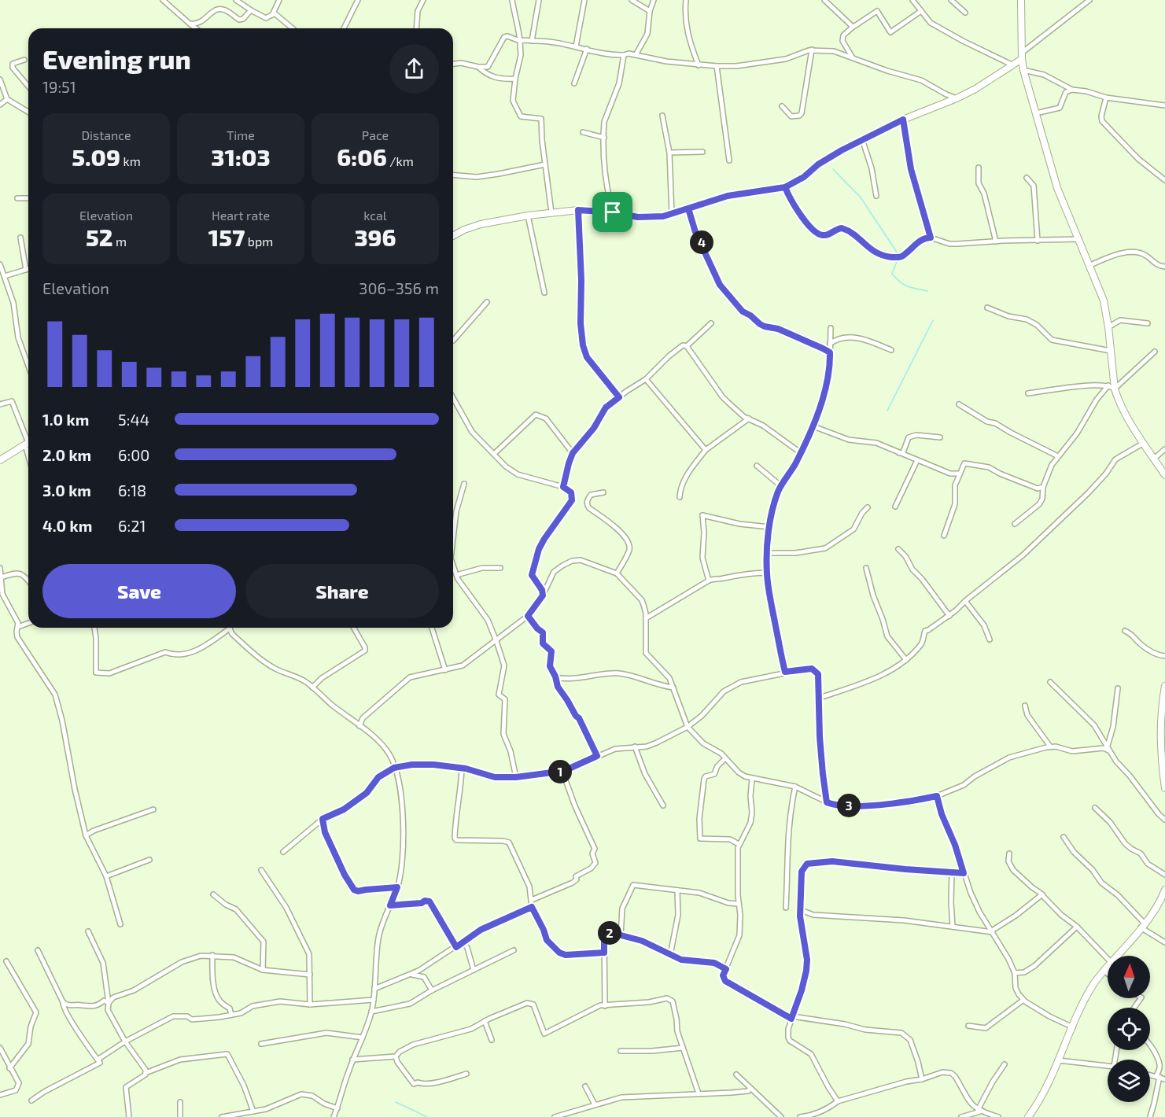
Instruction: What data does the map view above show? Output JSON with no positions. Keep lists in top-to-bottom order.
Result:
{
  "north": "top",
  "page": {
    "heading": ["Evening run", "19:51"],
    "stats": [
      ["Distance", "5.09 km"],
      ["Time", "31:03"],
      ["Pace", "6:06 /km"],
      ["Elevation", "52 m"],
      ["Heart rate", "157 bpm"],
      ["kcal", "396"]
    ],
    "pins": [
      "4",
      "1",
      "3",
      "2"
    ],
    "chart": ["Elevation", "306–356 m"],
    "list": [
      {
        "name": "1.0 km",
        "note": "5:44"
      },
      {
        "name": "2.0 km",
        "note": "6:00"
      },
      {
        "name": "3.0 km",
        "note": "6:18"
      },
      {
        "name": "4.0 km",
        "note": "6:21"
      }
    ],
    "buttons": ["Save", "Share"]
  }
}
